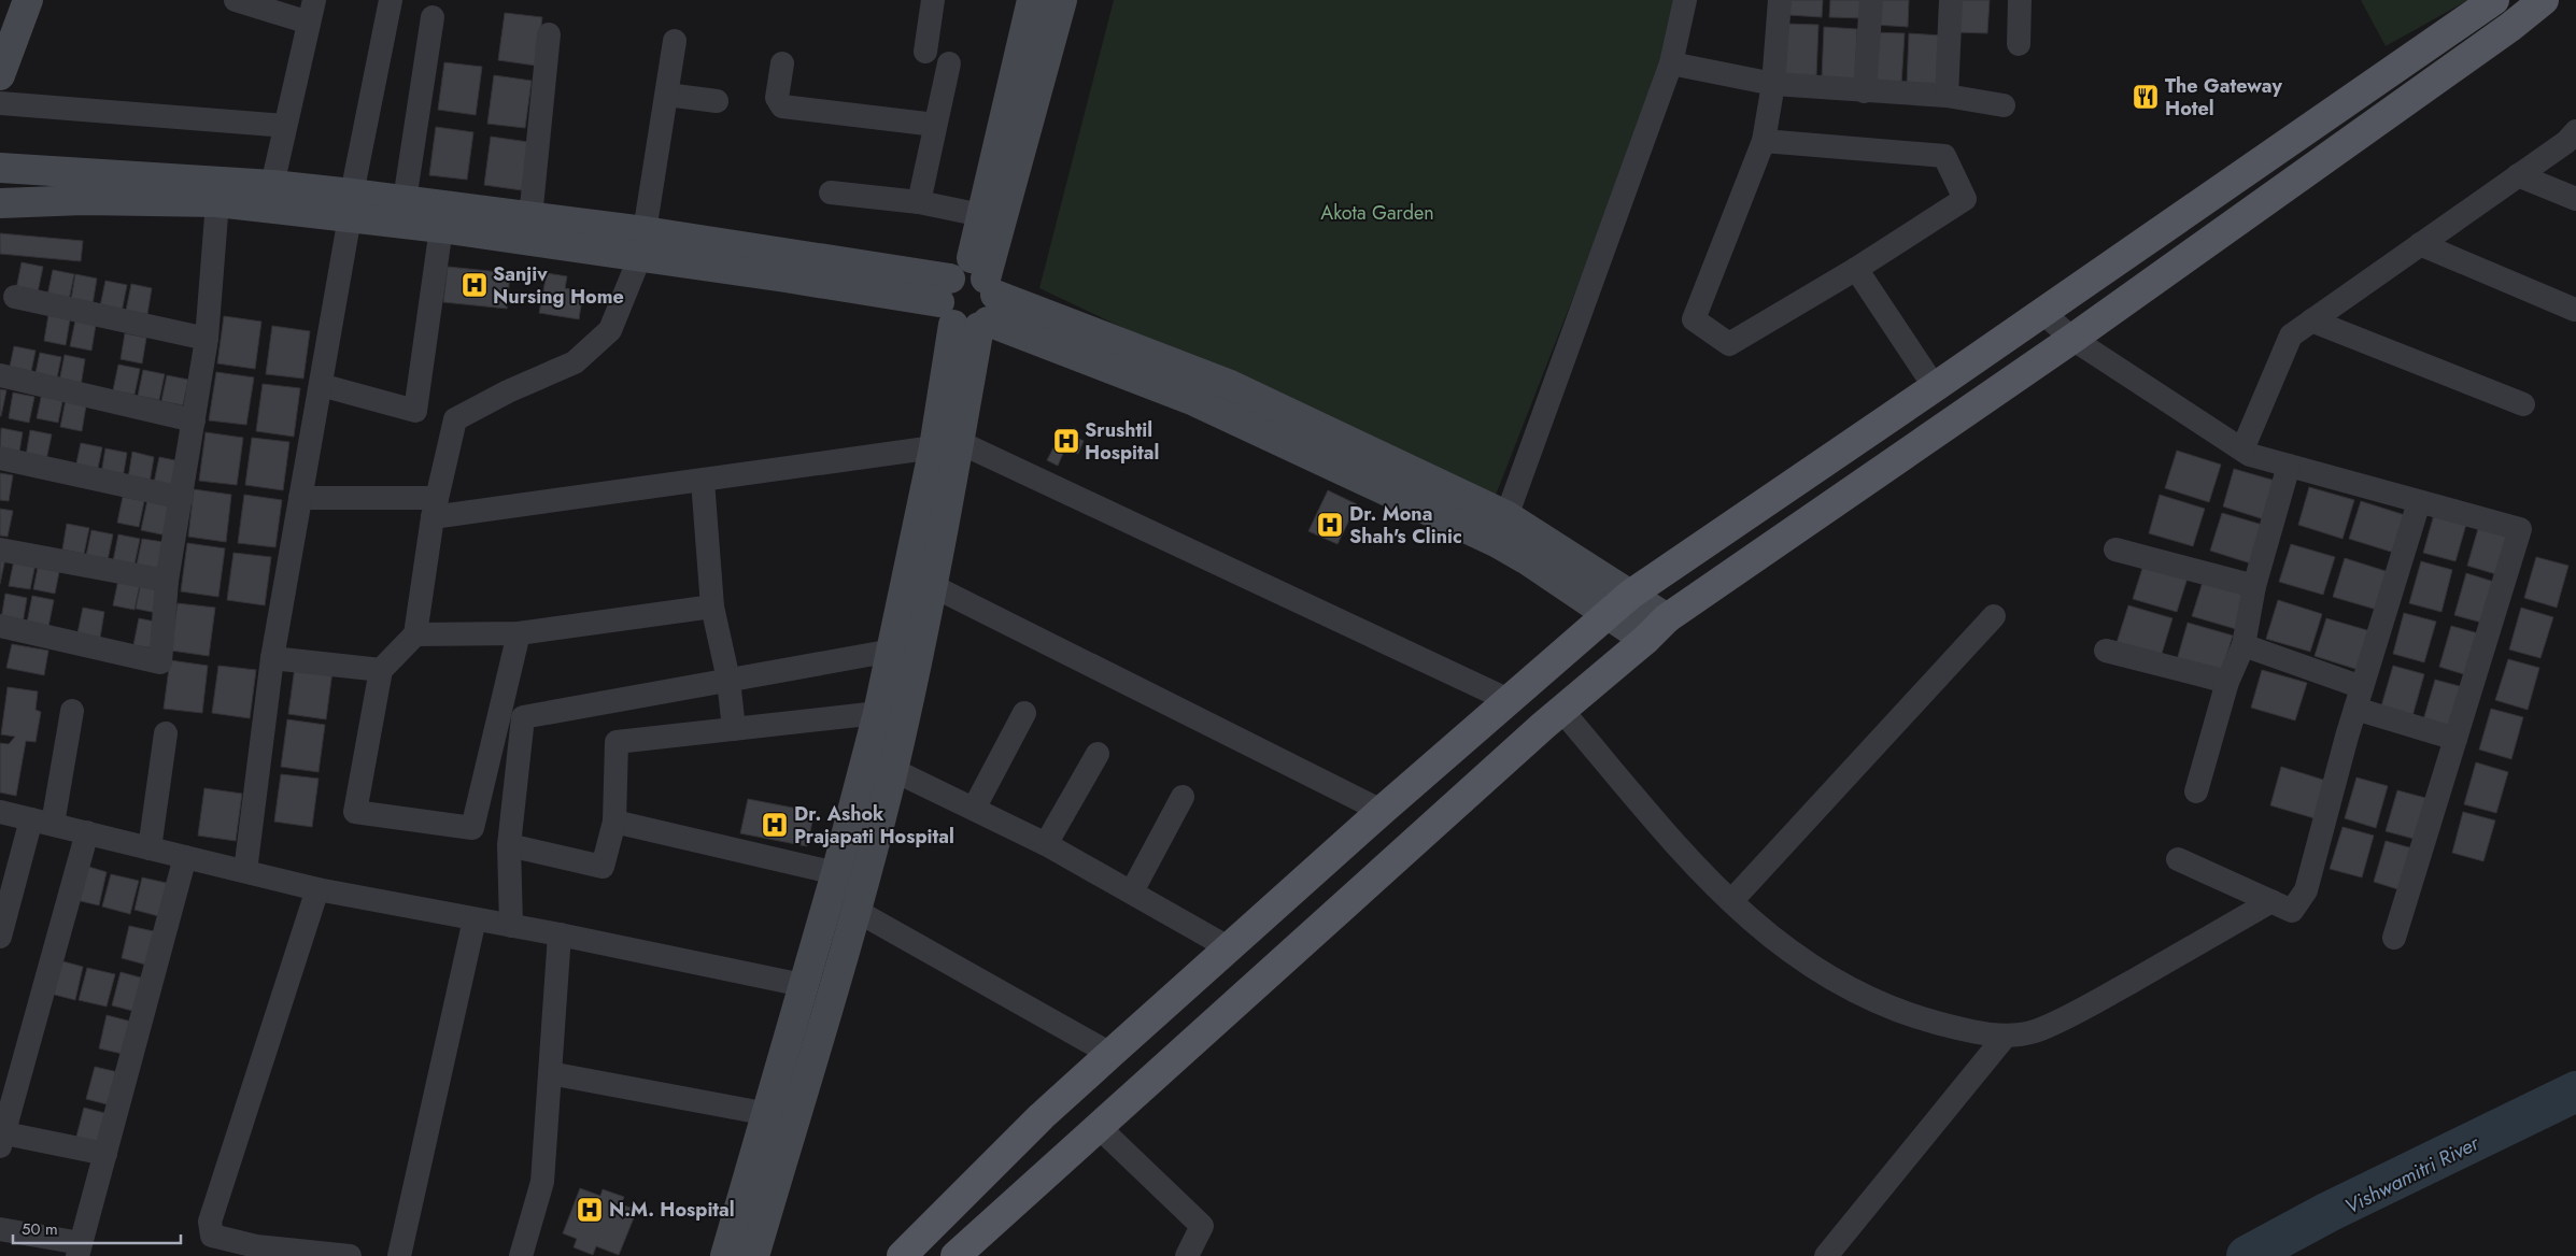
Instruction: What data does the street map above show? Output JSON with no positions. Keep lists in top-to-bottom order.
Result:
{
  "water": ["Vishwamitri River"],
  "parks": ["Akota Garden"],
  "places": {
    "restaurant": ["The Gateway Hotel"],
    "hospital": [
      "Sanjiv Nursing Home",
      "Srushtil Hospital",
      "Dr. Mona Shah's Clinic",
      "Dr. Ashok Prajapati Hospital",
      "N.M. Hospital"
    ]
  },
  "scale_bar": "50 m"
}
